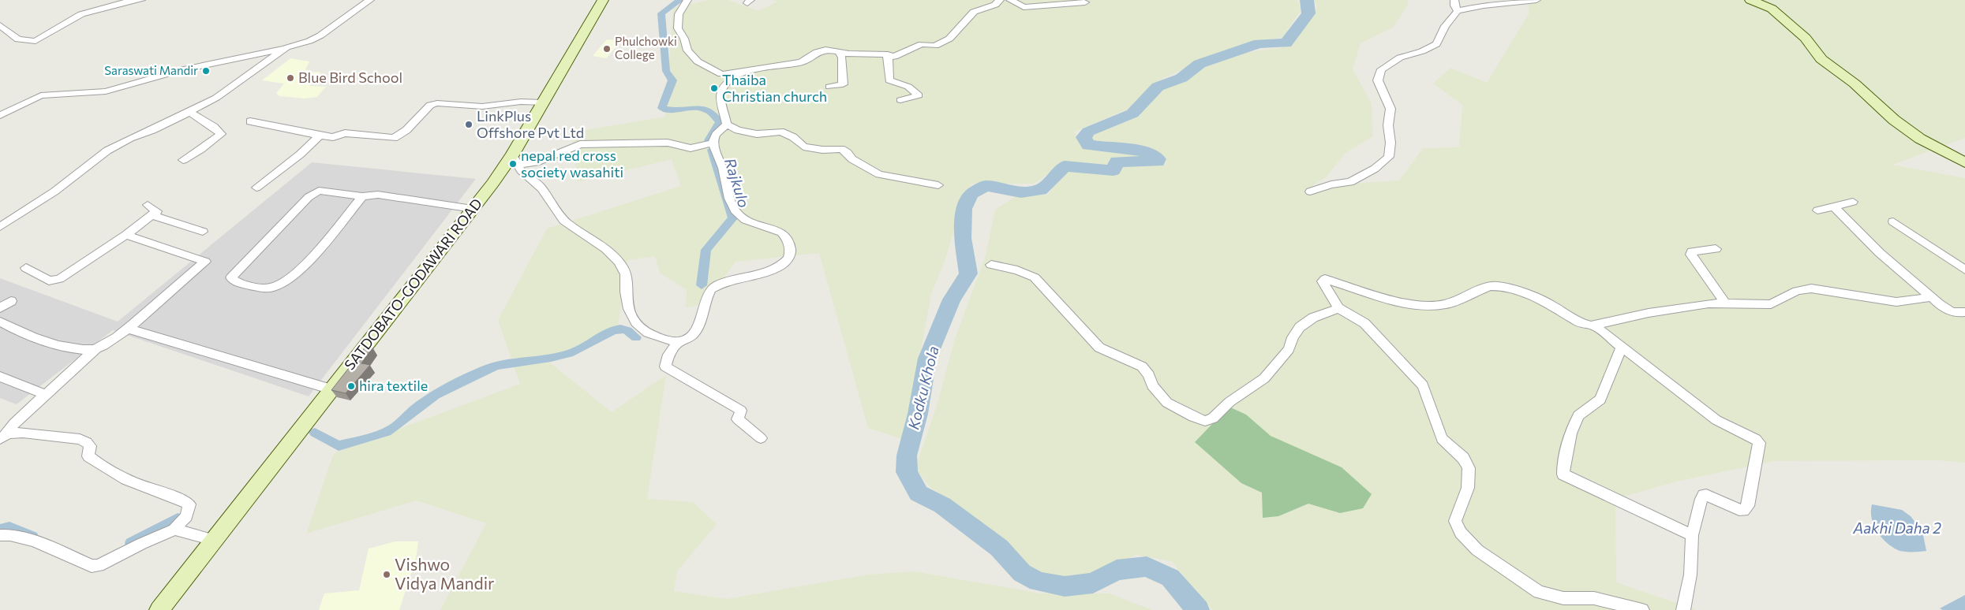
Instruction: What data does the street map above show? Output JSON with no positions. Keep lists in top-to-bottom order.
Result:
{
  "streets": {
    "street": ["SATDOBATO-GODAWARI ROAD"]
  },
  "water": ["Rajkulo", "Kodku Khola", "Aakhi Daha 2"],
  "places": [
    "Phulchowki College",
    "Saraswati Mandir",
    "Blue Bird School",
    "Thaiba Christian church",
    "LinkPlus Offshore Pvt Ltd",
    "nepal red cross society wasahiti",
    "hira textile",
    "Vishwo Vidya Mandir"
  ]
}
